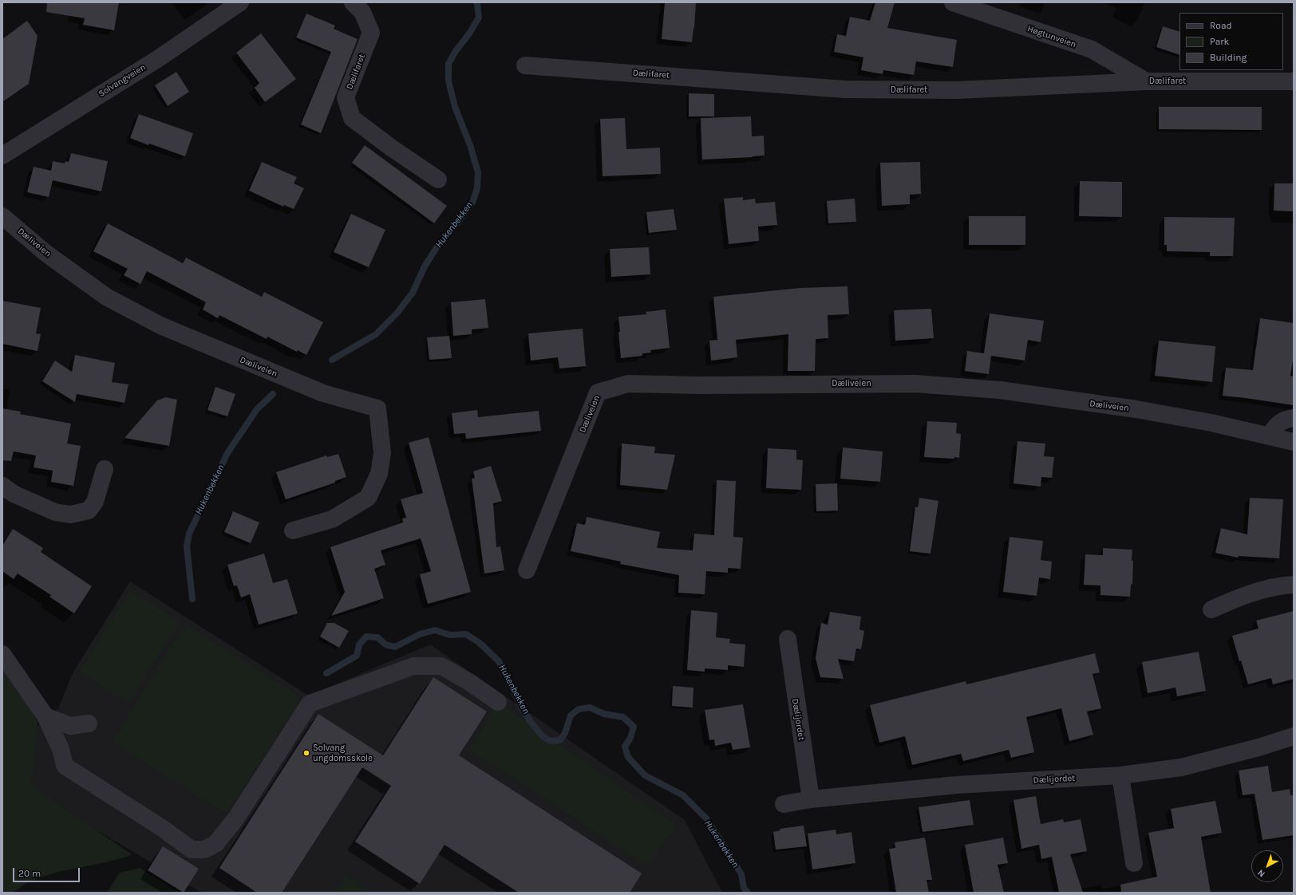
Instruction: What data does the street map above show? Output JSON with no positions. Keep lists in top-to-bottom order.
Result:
{
  "streets": {
    "street": [
      "Høgtunveien",
      "Dælifaret",
      "Solvangveien",
      "Dæliveien",
      "Dælijordet"
    ]
  },
  "crossings": [
    ["Høgtunveien", "Dælifaret"]
  ],
  "water": ["Hukenbekken"],
  "places": ["Solvang ungdomsskole"],
  "legend": ["Road", "Park", "Building"],
  "scale_bar": "20 m",
  "north": "bottom left"
}
